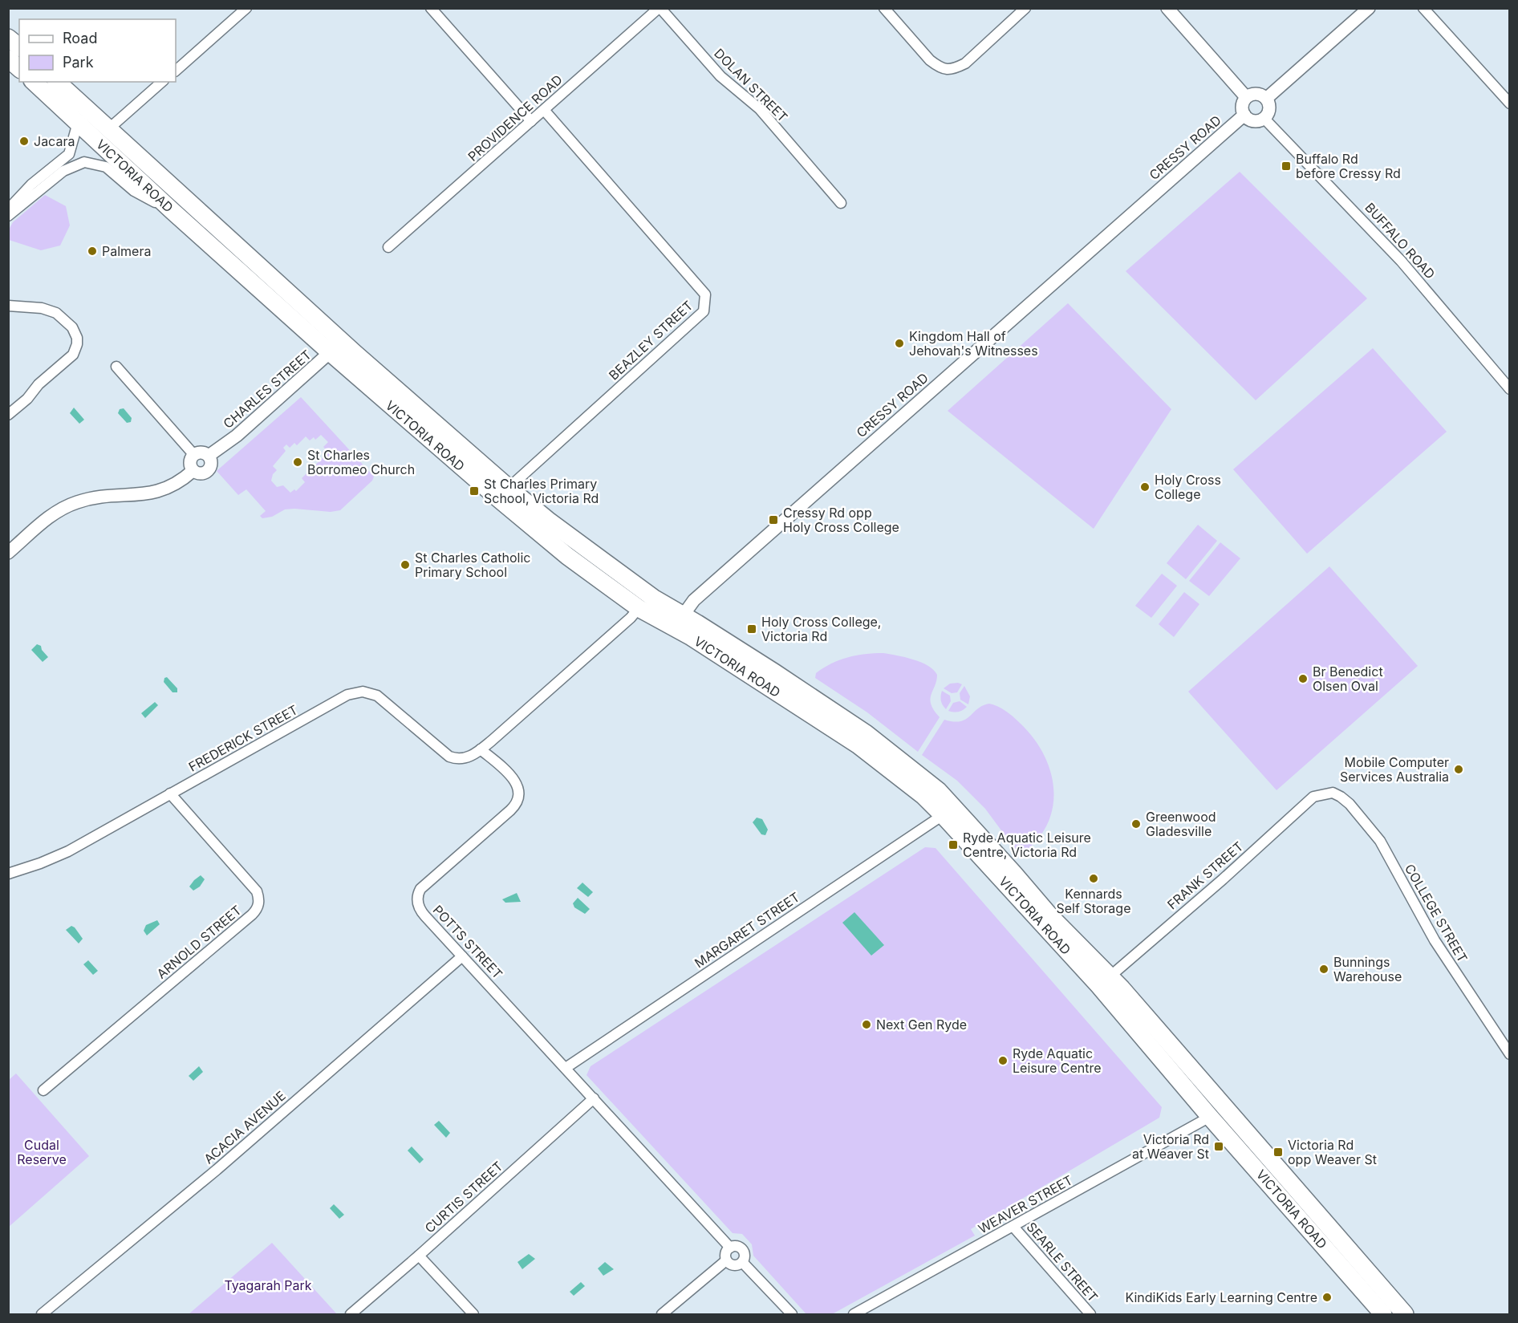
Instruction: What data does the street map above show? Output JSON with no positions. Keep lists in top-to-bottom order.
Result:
{
  "streets": {
    "highway": ["VICTORIA ROAD"],
    "street": [
      "DOLAN STREET",
      "PROVIDENCE ROAD",
      "CRESSY ROAD",
      "BUFFALO ROAD",
      "BEAZLEY STREET",
      "CHARLES STREET",
      "FREDERICK STREET",
      "FRANK STREET",
      "COLLEGE STREET",
      "MARGARET STREET",
      "ARNOLD STREET",
      "POTTS STREET",
      "ACACIA AVENUE",
      "CURTIS STREET",
      "WEAVER STREET",
      "SEARLE STREET"
    ]
  },
  "crossings": [
    ["DOLAN STREET", "PROVIDENCE ROAD"],
    ["PROVIDENCE ROAD", "BEAZLEY STREET"],
    ["CRESSY ROAD", "VICTORIA ROAD"],
    ["CRESSY ROAD", "BUFFALO ROAD"],
    ["VICTORIA ROAD", "BEAZLEY STREET"],
    ["VICTORIA ROAD", "CHARLES STREET"],
    ["VICTORIA ROAD", "FRANK STREET"],
    ["VICTORIA ROAD", "MARGARET STREET"],
    ["VICTORIA ROAD", "WEAVER STREET"],
    ["FREDERICK STREET", "ARNOLD STREET"],
    ["FREDERICK STREET", "POTTS STREET"],
    ["FRANK STREET", "COLLEGE STREET"],
    ["MARGARET STREET", "POTTS STREET"],
    ["POTTS STREET", "ACACIA AVENUE"],
    ["POTTS STREET", "CURTIS STREET"],
    ["WEAVER STREET", "SEARLE STREET"]
  ],
  "parks": ["Cudal Reserve", "Tyagarah Park"],
  "places": {
    "other": [
      "Jacara",
      "Palmera",
      "Kingdom Hall of Jehovah's Witnesses",
      "St Charles Borromeo Church",
      "Holy Cross College",
      "St Charles Catholic Primary School",
      "Br Benedict Olsen Oval",
      "Mobile Computer Services Australia",
      "Greenwood Gladesville",
      "Kennards Self Storage",
      "Bunnings Warehouse",
      "Next Gen Ryde",
      "Ryde Aquatic Leisure Centre",
      "KindiKids Early Learning Centre"
    ],
    "transit": [
      "Buffalo Rd before Cressy Rd",
      "St Charles Primary School, Victoria Rd",
      "Cressy Rd opp Holy Cross College",
      "Holy Cross College, Victoria Rd",
      "Ryde Aquatic Leisure Centre, Victoria Rd",
      "Victoria Rd at Weaver St",
      "Victoria Rd opp Weaver St"
    ]
  },
  "legend": ["Road", "Park"]
}
